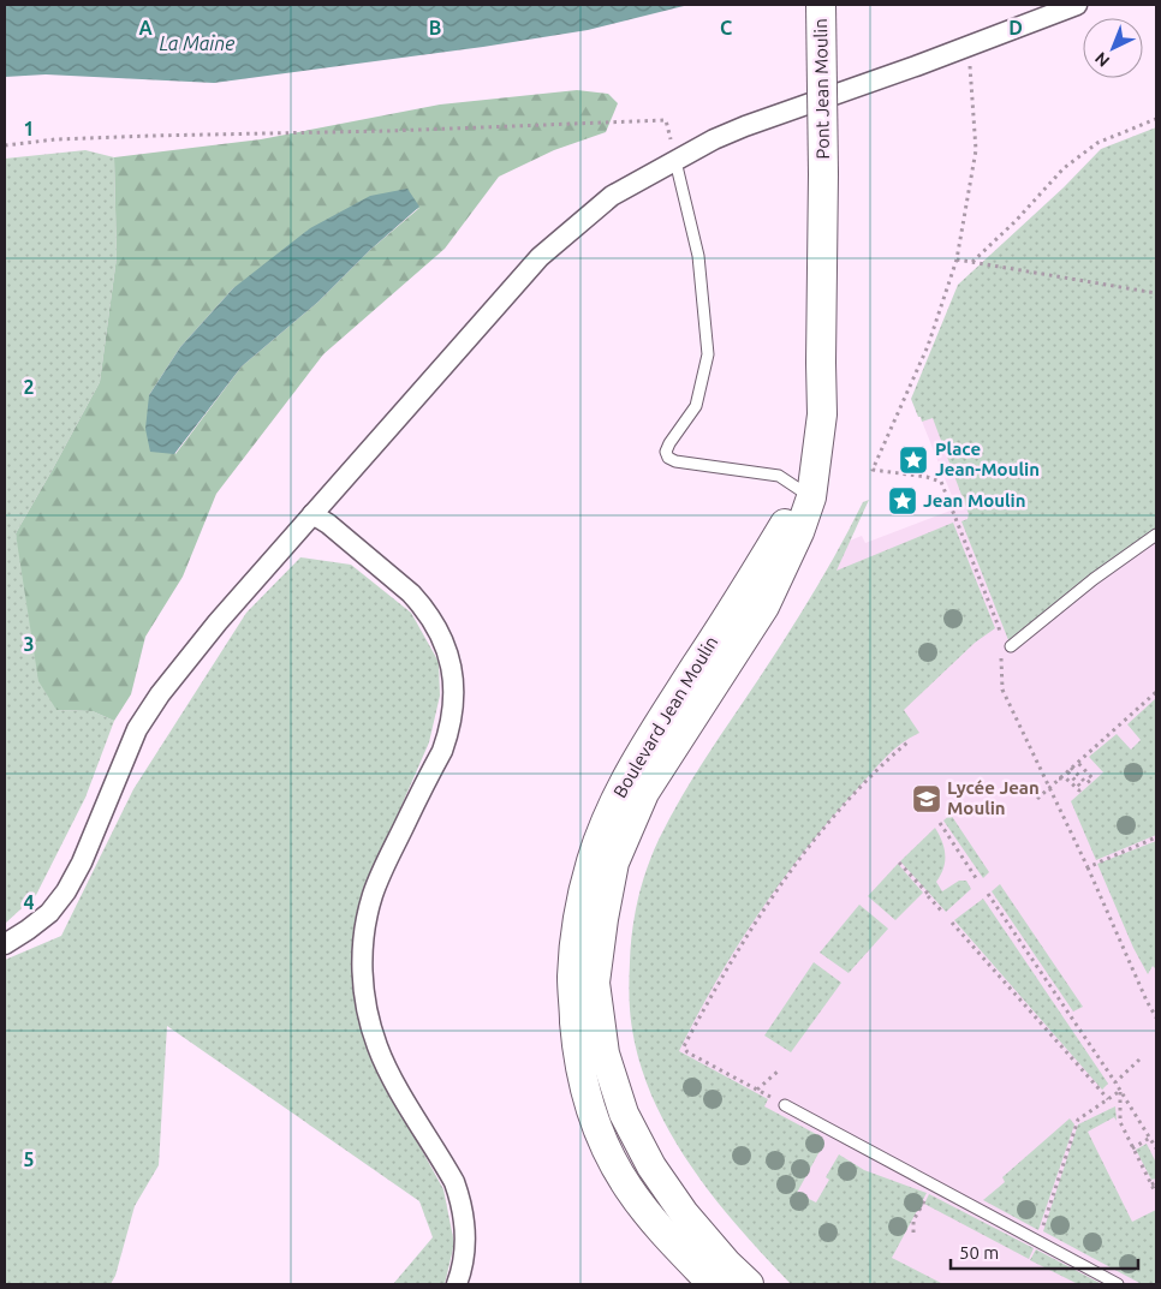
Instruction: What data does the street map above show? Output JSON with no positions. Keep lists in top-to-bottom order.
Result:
{
  "streets": {
    "main road": ["Pont Jean Moulin", "Boulevard Jean Moulin"]
  },
  "crossings": [
    ["Pont Jean Moulin", "Boulevard Jean Moulin"]
  ],
  "water": ["La Maine"],
  "places": {
    "place": ["Place Jean-Moulin", "Jean Moulin"],
    "school or university": ["Lycée Jean Moulin"]
  },
  "scale_bar": "50 m",
  "north": "bottom left",
  "grid": {
    "columns": [
      "A",
      "B",
      "C",
      "D"
    ],
    "rows": [
      "1",
      "2",
      "3",
      "4",
      "5"
    ]
  }
}
